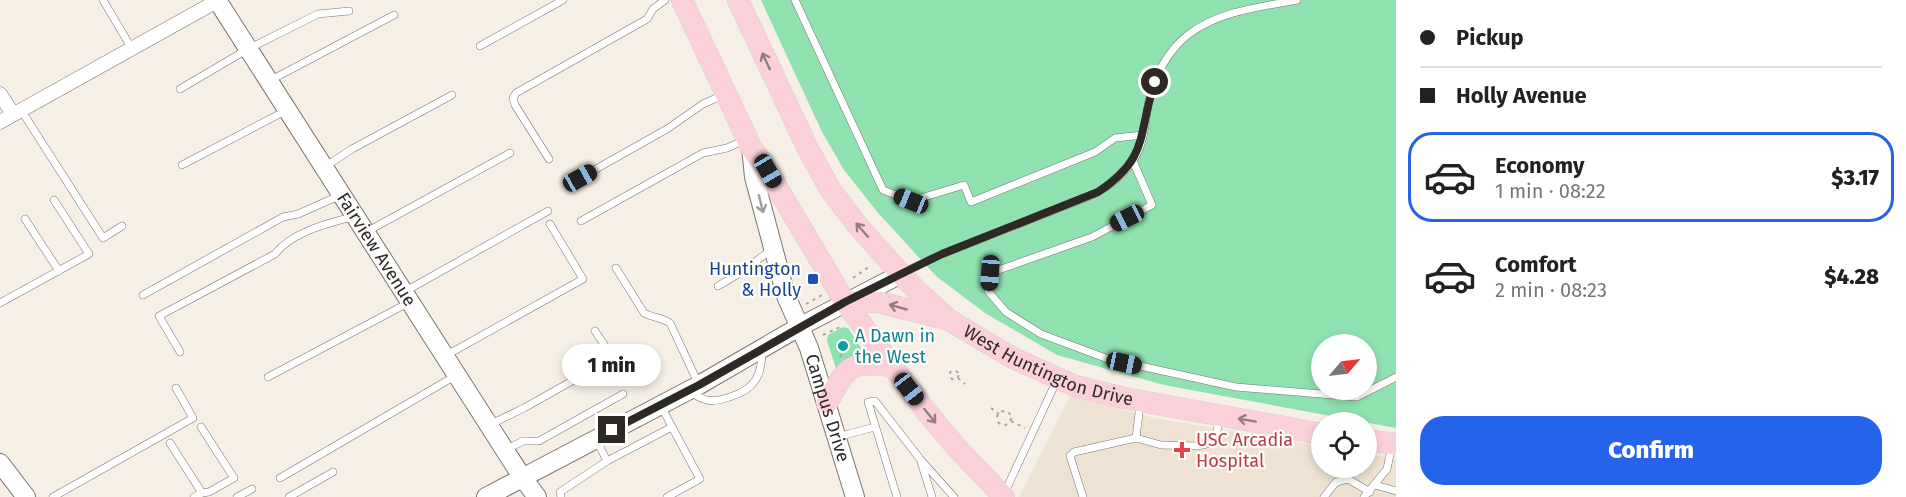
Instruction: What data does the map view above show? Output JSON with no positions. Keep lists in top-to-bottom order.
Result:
{
  "streets": {
    "main road": ["West Huntington Drive"],
    "street": ["Fairview Avenue", "Campus Drive"]
  },
  "places": {
    "transit": ["Huntington & Holly"],
    "other": ["A Dawn in the West"],
    "health": ["USC Arcadia Hospital"]
  },
  "north": "top right",
  "page": {
    "banner": ["Pickup", "Holly Avenue"],
    "list": [
      {
        "name": "Economy",
        "note": "1 min · 08:22",
        "value": "$3.17"
      },
      {
        "name": "Comfort",
        "note": "2 min · 08:23",
        "value": "$4.28"
      }
    ],
    "bubble": "1 min",
    "buttons": "Confirm"
  }
}
